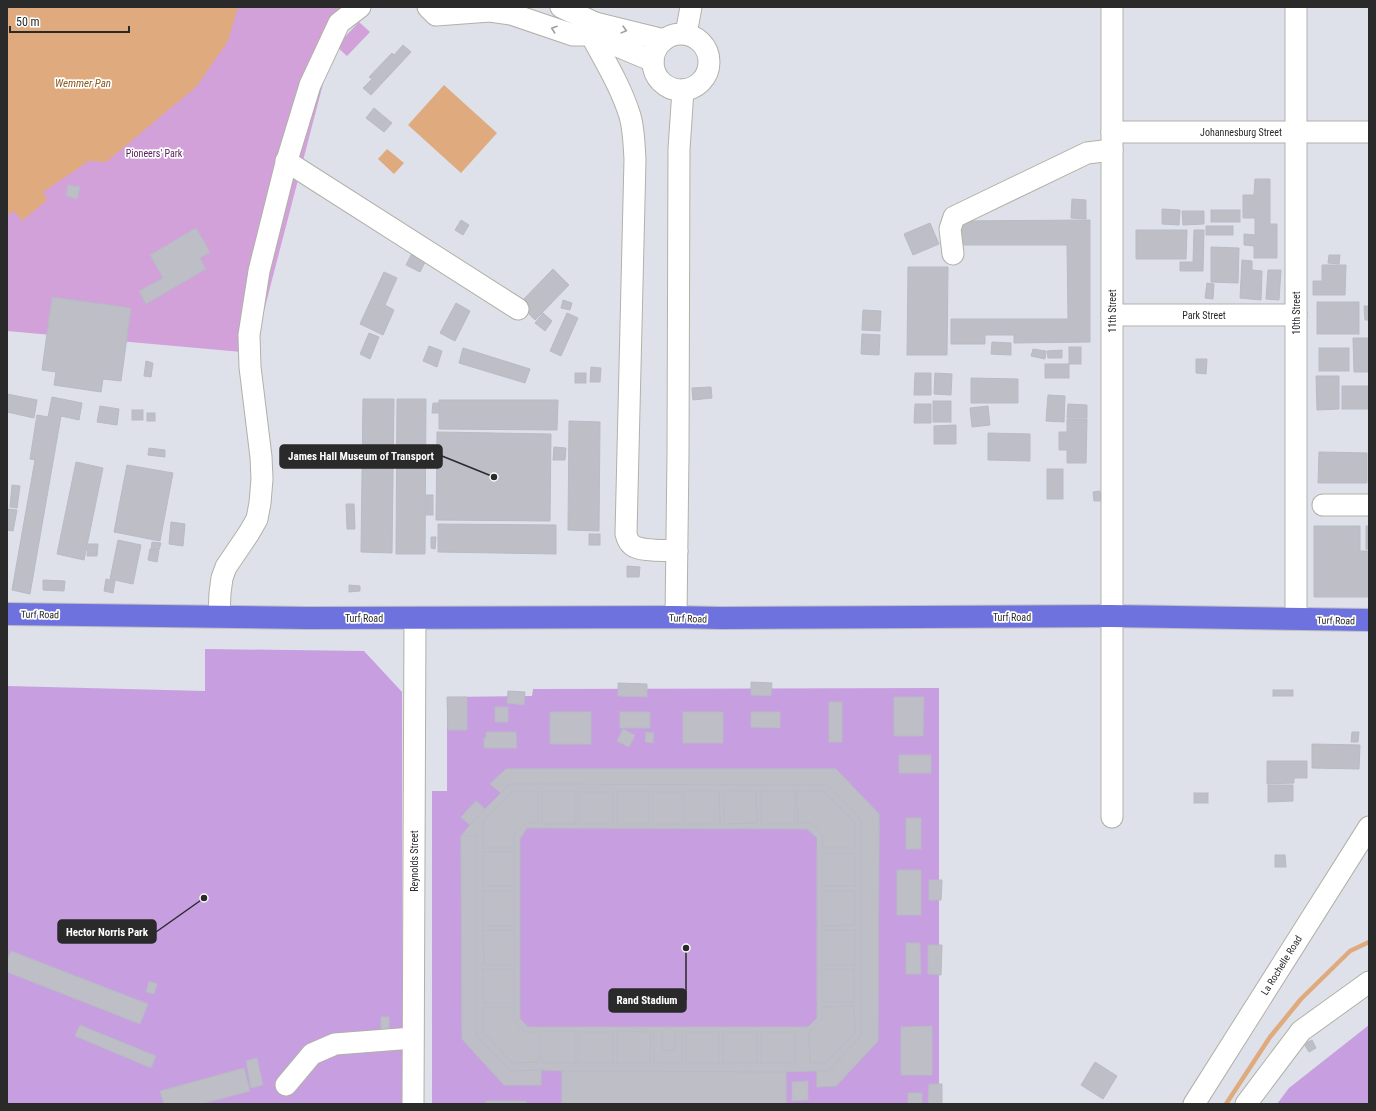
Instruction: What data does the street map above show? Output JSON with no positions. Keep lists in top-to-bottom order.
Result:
{
  "streets": {
    "main road": ["Turf Road"],
    "street": [
      "Johannesburg Street",
      "11th Street",
      "10th Street",
      "Park Street",
      "Reynolds Street",
      "La Rochelle Road"
    ]
  },
  "crossings": [
    ["Johannesburg Street", "11th Street"],
    ["Johannesburg Street", "10th Street"],
    ["11th Street", "Park Street"],
    ["11th Street", "Turf Road"],
    ["10th Street", "Park Street"],
    ["10th Street", "Turf Road"],
    ["Turf Road", "Reynolds Street"]
  ],
  "water": ["Wemmer Pan"],
  "parks": ["Pioneers' Park"],
  "places": ["James Hall Museum of Transport", "Hector Norris Park", "Rand Stadium"],
  "scale_bar": "50 m"
}
